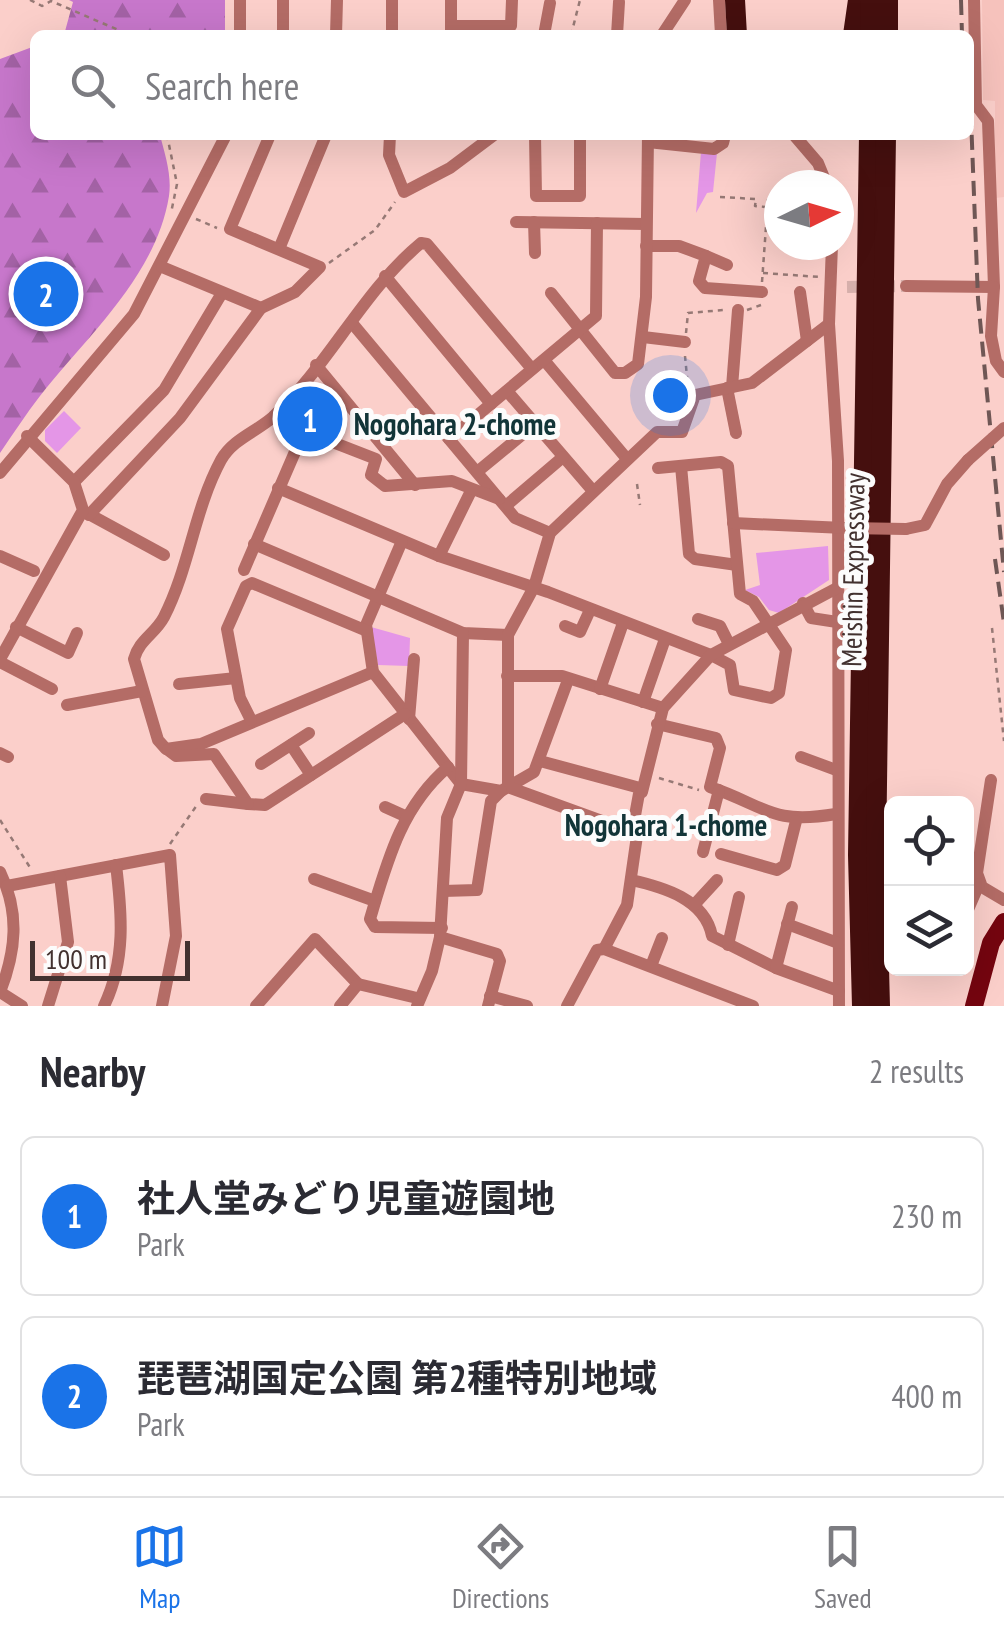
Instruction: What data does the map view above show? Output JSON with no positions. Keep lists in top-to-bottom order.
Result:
{
  "streets": {
    "highway": ["Meishin Expressway"]
  },
  "districts": ["Nogohara 2-chome", "Nogohara 1-chome"],
  "scale_bar": "100 m",
  "north": "right",
  "page": {
    "search": "Search here",
    "pins": ["2", "1"],
    "scale": "100 m",
    "heading": ["Nearby", "2 results"],
    "list": [
      {
        "mark": "1",
        "name": "社人堂みどり児童遊園地",
        "note": "Park",
        "value": "230 m"
      },
      {
        "mark": "2",
        "name": "琵琶湖国定公園 第2種特別地域",
        "note": "Park",
        "value": "400 m"
      }
    ],
    "nav": ["Map", "Directions", "Saved"]
  }
}
